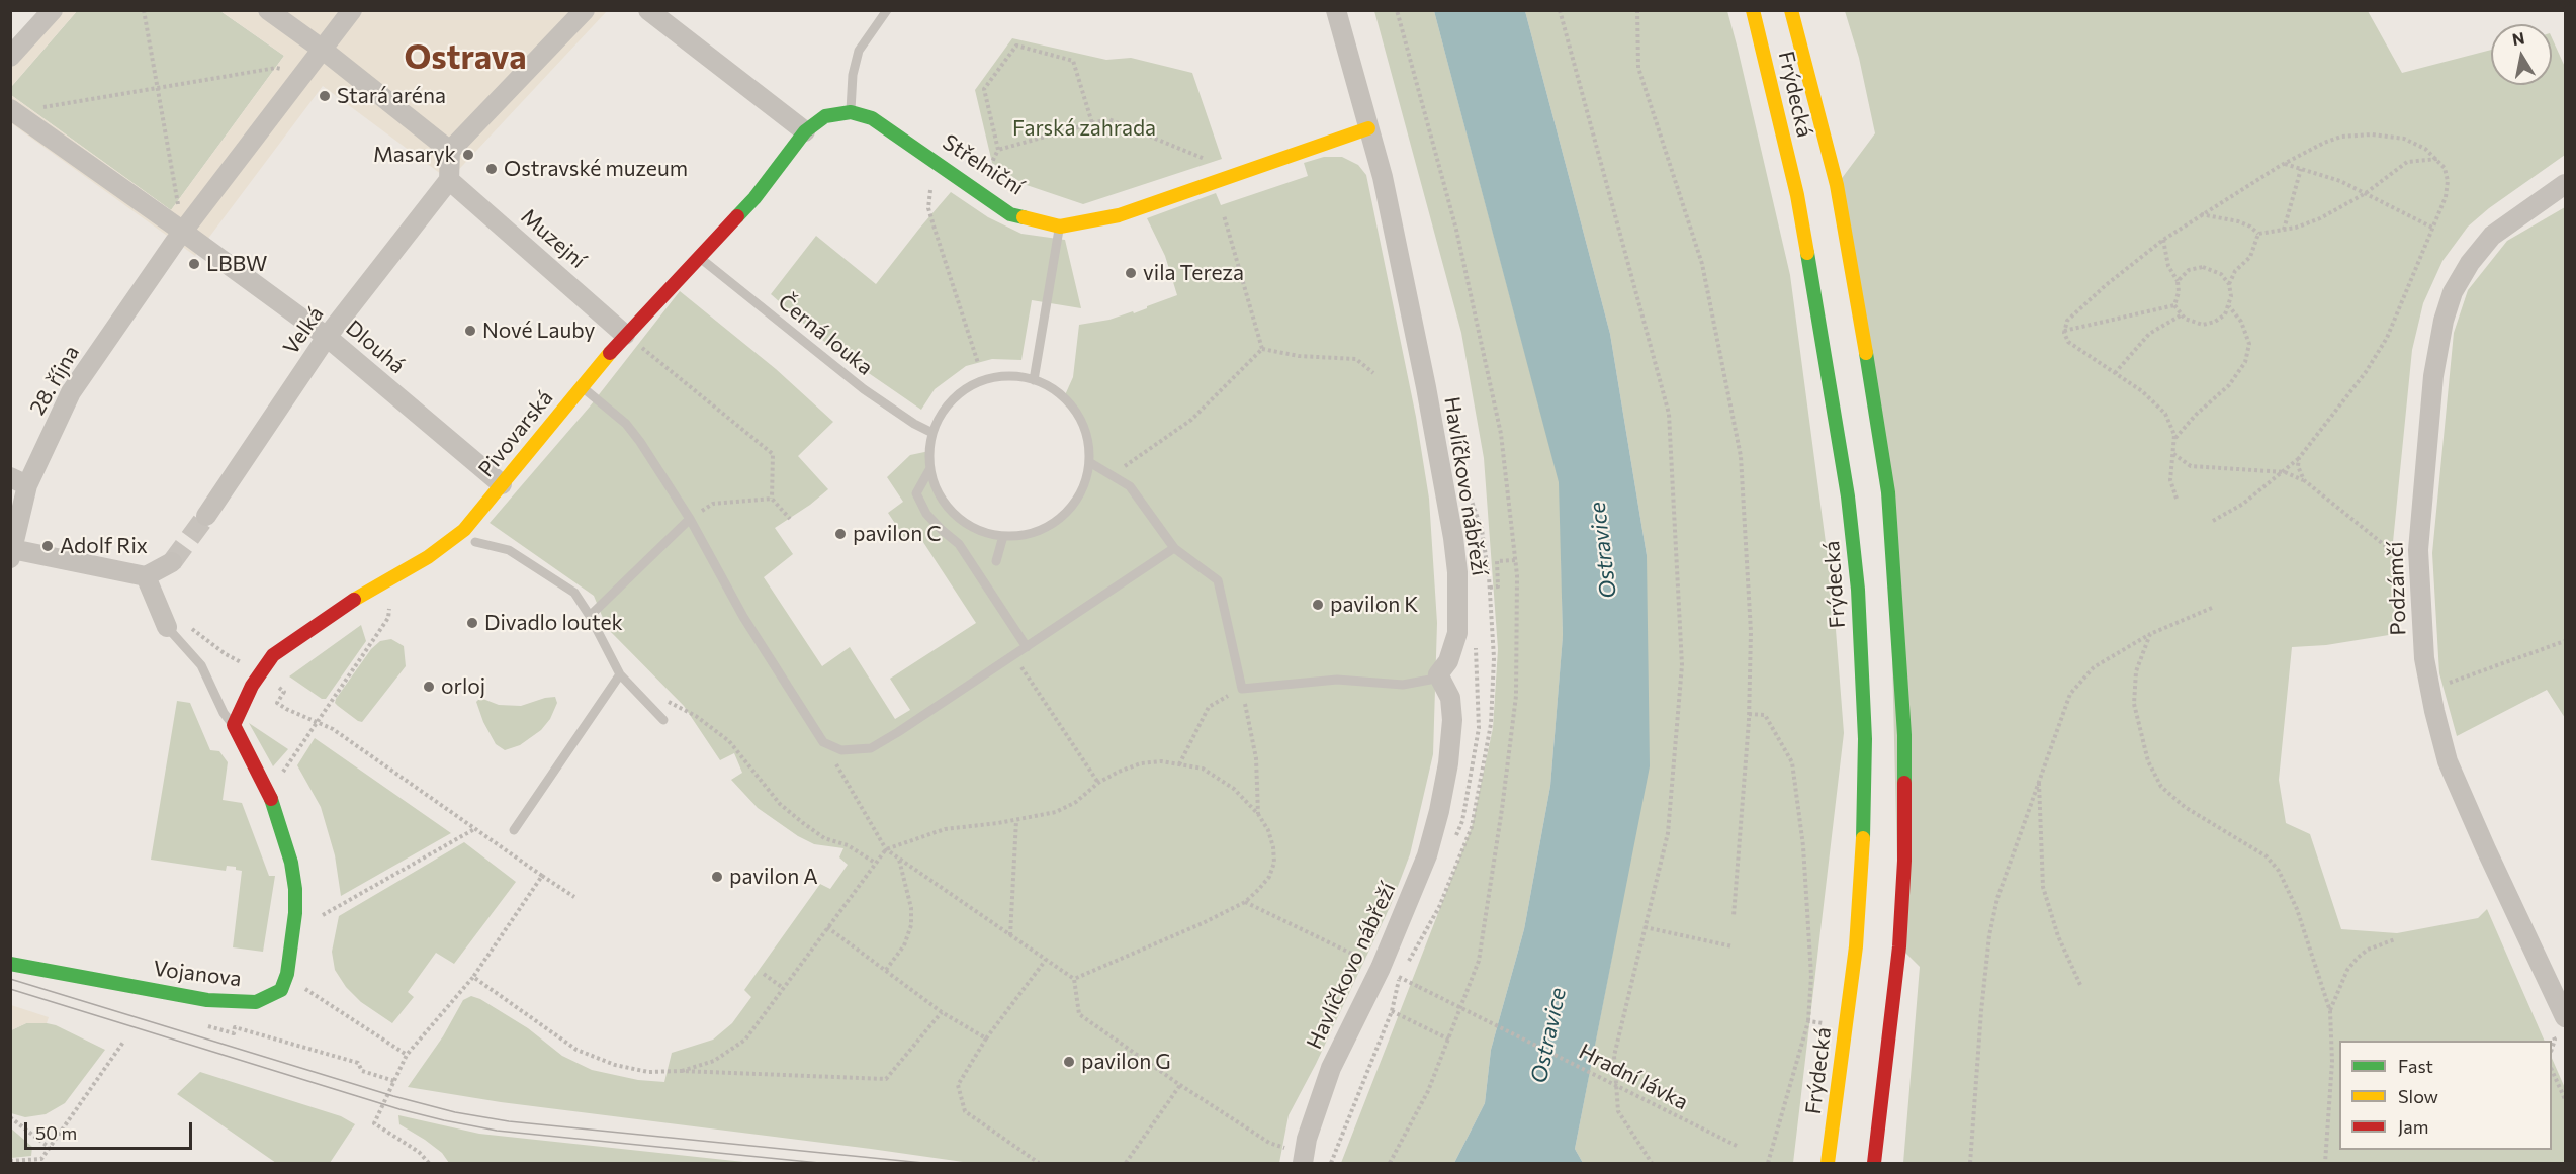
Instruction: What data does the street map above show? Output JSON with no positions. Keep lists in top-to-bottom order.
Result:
{
  "streets": {
    "main road": [
      "Frýdecká",
      "Střelniční",
      "Pivovarská",
      "Vojanova"
    ],
    "street": [
      "Muzejní",
      "Velká",
      "Dlouhá",
      "28. října",
      "Havlíčkovo nábřeží",
      "Podzámčí"
    ],
    "lane": ["Černá louka"],
    "path": ["Hradní lávka"]
  },
  "crossings": [
    ["Střelniční", "Havlíčkovo nábřeží"],
    ["Muzejní", "Velká"],
    ["Muzejní", "Pivovarská"],
    ["Velká", "Dlouhá"],
    ["Černá louka", "Pivovarská"],
    ["Dlouhá", "28. října"],
    ["Dlouhá", "Pivovarská"],
    ["Pivovarská", "Vojanova"],
    ["Havlíčkovo nábřeží", "Hradní lávka"]
  ],
  "districts": ["Ostrava"],
  "water": ["Ostravice"],
  "parks": ["Farská zahrada"],
  "places": [
    "Stará aréna",
    "Masaryk",
    "Ostravské muzeum",
    "LBBW",
    "vila Tereza",
    "Nové Lauby",
    "pavilon C",
    "Adolf Rix",
    "pavilon K",
    "Divadlo loutek",
    "orloj",
    "pavilon A",
    "pavilon G"
  ],
  "legend": ["Fast", "Slow", "Jam"],
  "scale_bar": "50 m",
  "north": "top"
}
